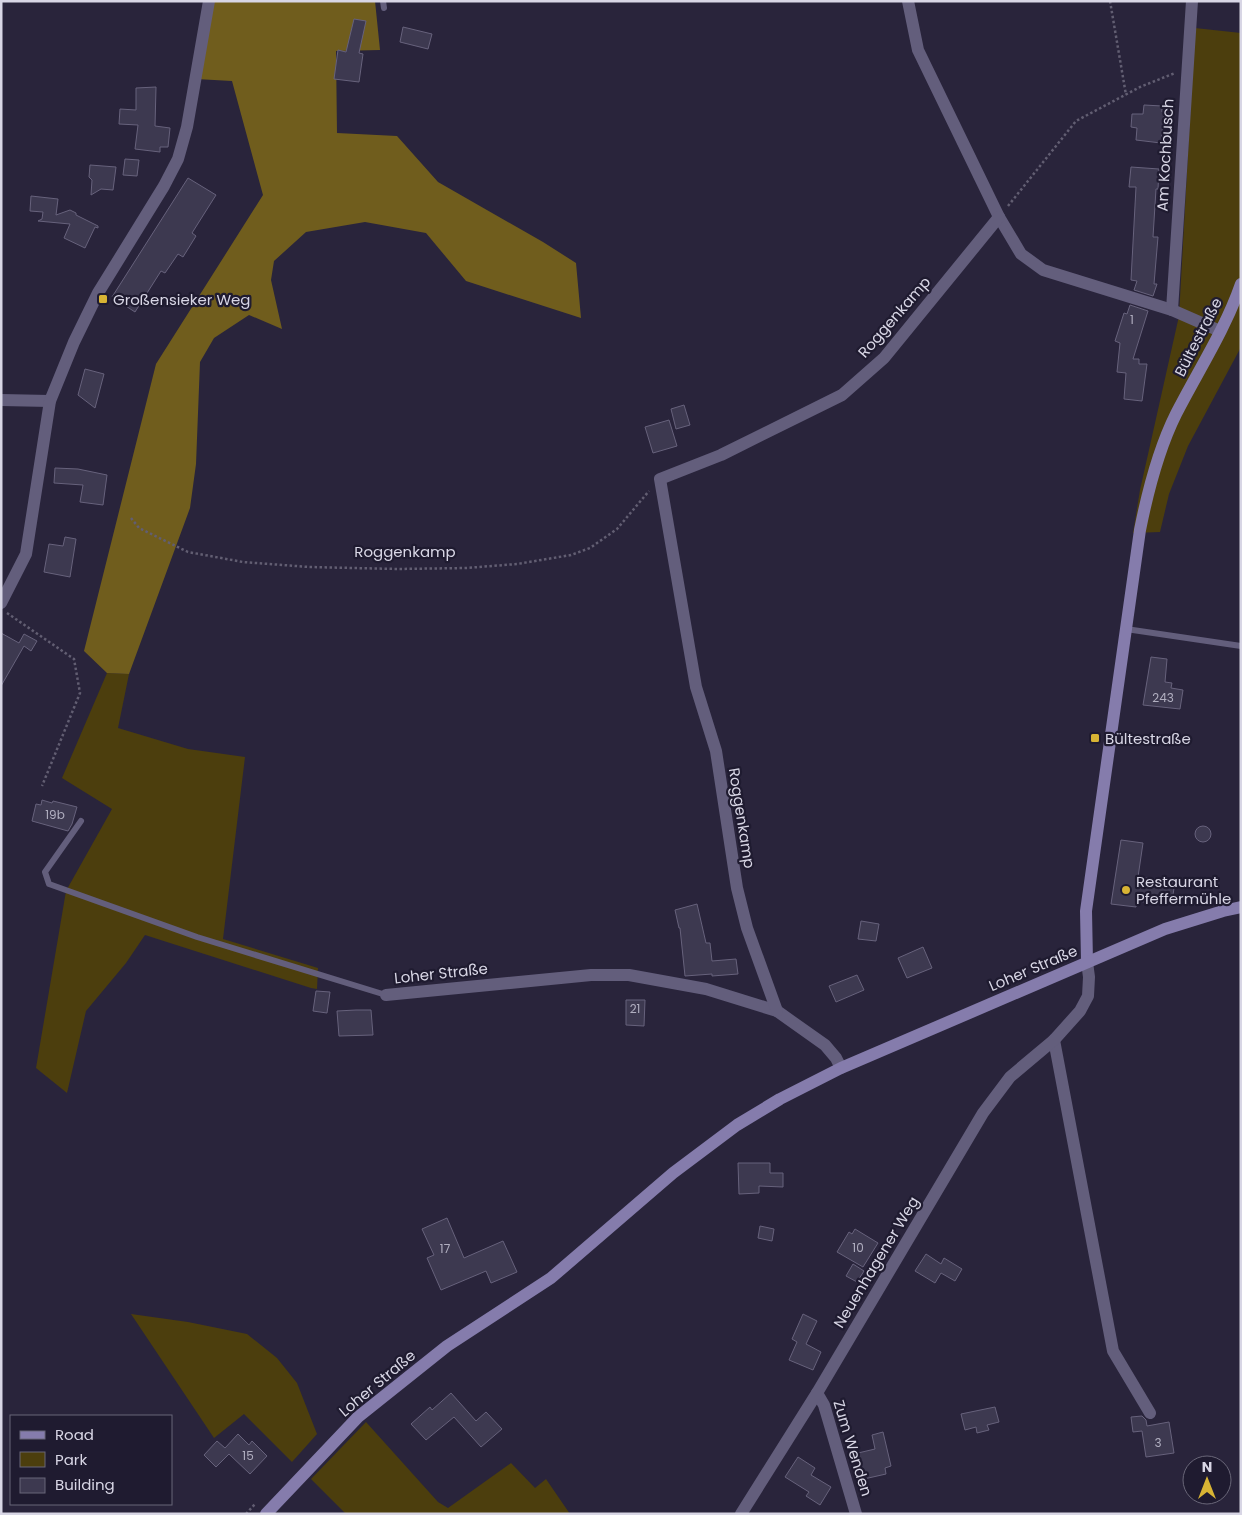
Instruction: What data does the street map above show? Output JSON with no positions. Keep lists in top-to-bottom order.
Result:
{
  "streets": {
    "street": [
      "Am Kochbusch",
      "Roggenkamp",
      "Bültestraße",
      "Loher Straße",
      "Neuenhagener Weg",
      "Zum Wenden"
    ]
  },
  "crossings": [
    ["Roggenkamp", "Loher Straße"],
    ["Bültestraße", "Loher Straße"],
    ["Bültestraße", "Neuenhagener Weg"],
    ["Loher Straße", "Neuenhagener Weg"],
    ["Neuenhagener Weg", "Zum Wenden"]
  ],
  "places": {
    "transit": ["Großensieker Weg", "Bültestraße"],
    "other": ["Restaurant Pfeffermühle"]
  },
  "house_numbers": [
    "1",
    "243",
    "19b",
    "21",
    "10",
    "17",
    "3",
    "15"
  ],
  "legend": ["Road", "Park", "Building"],
  "north": "top"
}
